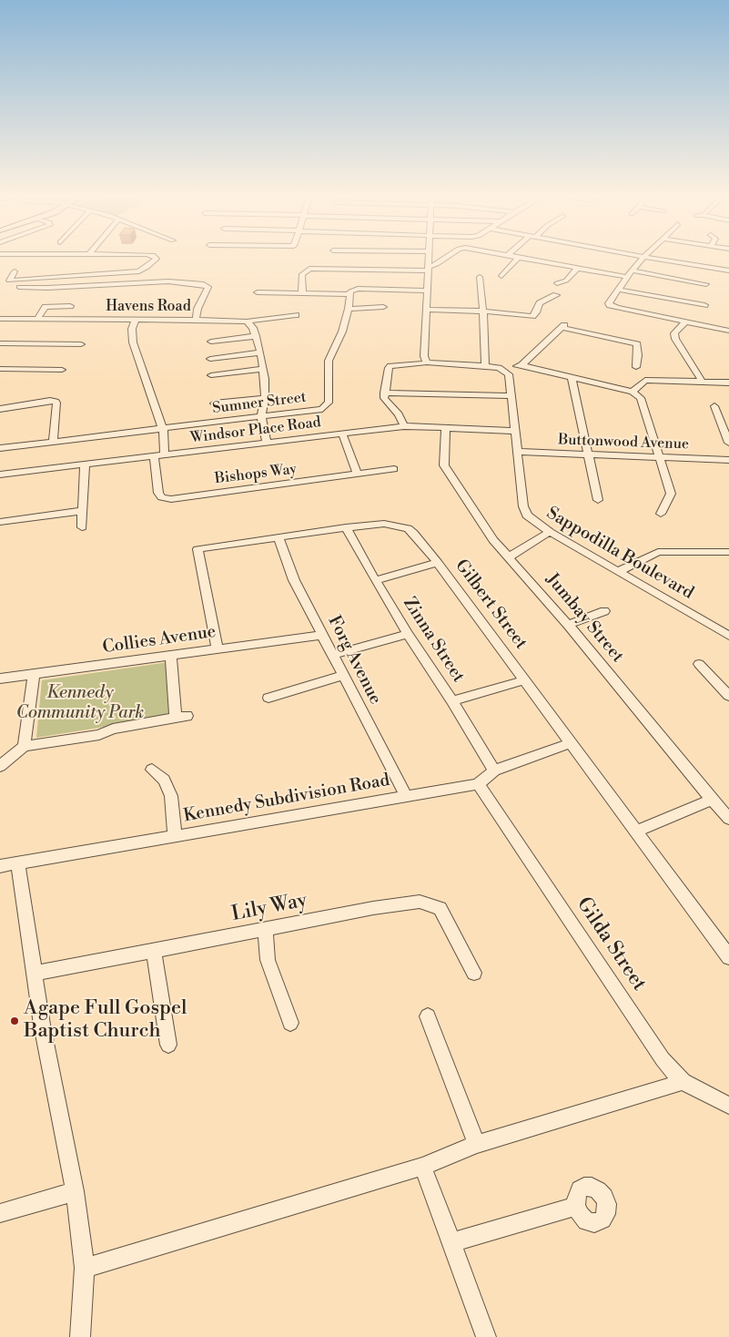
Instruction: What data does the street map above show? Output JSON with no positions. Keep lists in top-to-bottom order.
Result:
{
  "streets": {
    "street": [
      "Havens Road",
      "Sumner Street",
      "Windsor Place Road",
      "Buttonwood Avenue",
      "Bishops Way",
      "Sappodilla Boulevard",
      "Gilbert Street",
      "Jumbay Street",
      "Collies Avenue",
      "Zinna Street",
      "Forg Avenue",
      "Kennedy Subdivision Road",
      "Lily Way",
      "Gilda Street"
    ]
  },
  "crossings": [
    ["Windsor Place Road", "Bishops Way"],
    ["Windsor Place Road", "Sappodilla Boulevard"],
    ["Windsor Place Road", "Jumbay Street"],
    ["Buttonwood Avenue", "Sappodilla Boulevard"],
    ["Gilbert Street", "Collies Avenue"],
    ["Gilbert Street", "Zinna Street"],
    ["Gilbert Street", "Forg Avenue"],
    ["Collies Avenue", "Forg Avenue"],
    ["Forg Avenue", "Kennedy Subdivision Road"],
    ["Kennedy Subdivision Road", "Gilda Street"]
  ],
  "parks": ["Kennedy Community Park"],
  "places": ["Agape Full Gospel Baptist Church"]
}
